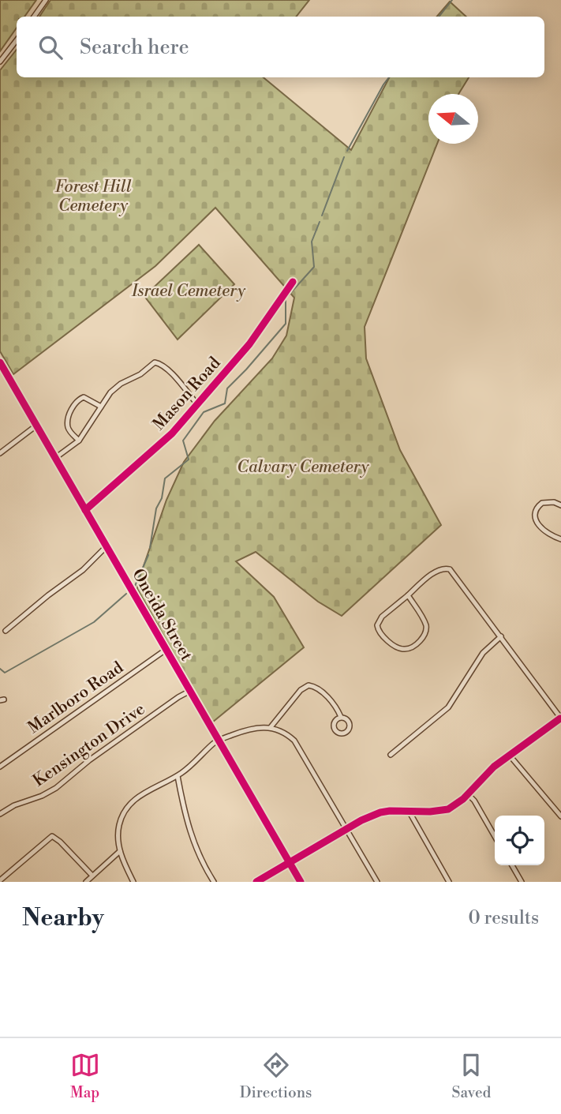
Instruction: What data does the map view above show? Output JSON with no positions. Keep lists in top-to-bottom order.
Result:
{
  "streets": {
    "street": [
      "Mason Road",
      "Oneida Street",
      "Marlboro Road",
      "Kensington Drive"
    ]
  },
  "crossings": [
    ["Mason Road", "Oneida Street"],
    ["Oneida Street", "Marlboro Road"],
    ["Oneida Street", "Kensington Drive"]
  ],
  "parks": ["Forest Hill Cemetery", "Israel Cemetery", "Calvary Cemetery"],
  "north": "left",
  "page": {
    "search": "Search here",
    "heading": ["Nearby", "0 results"],
    "nav": ["Map", "Directions", "Saved"]
  }
}
